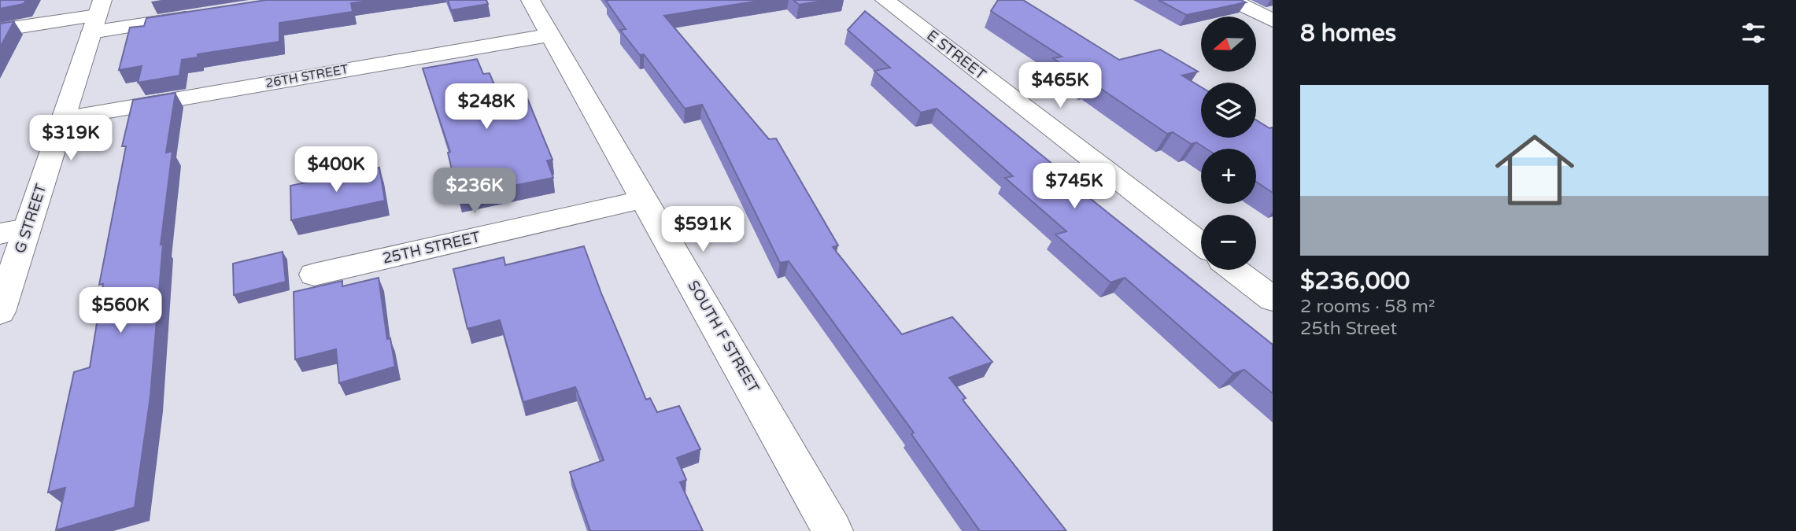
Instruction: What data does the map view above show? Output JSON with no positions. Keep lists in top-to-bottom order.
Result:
{
  "streets": {
    "street": [
      "E STREET",
      "26TH STREET",
      "G STREET",
      "25TH STREET",
      "SOUTH F STREET"
    ]
  },
  "crossings": [
    ["26TH STREET", "G STREET"],
    ["26TH STREET", "SOUTH F STREET"],
    ["25TH STREET", "SOUTH F STREET"]
  ],
  "north": "left",
  "page": {
    "heading": "8 homes",
    "map_buttons": ["+", "−"],
    "price": [
      "$465K",
      "$248K",
      "$319K",
      "$400K",
      "$745K",
      "$236K",
      "$591K",
      "$560K"
    ],
    "list": [
      {
        "name": "$236,000",
        "note": "2 rooms · 58 m² · 25th Street"
      }
    ]
  }
}
